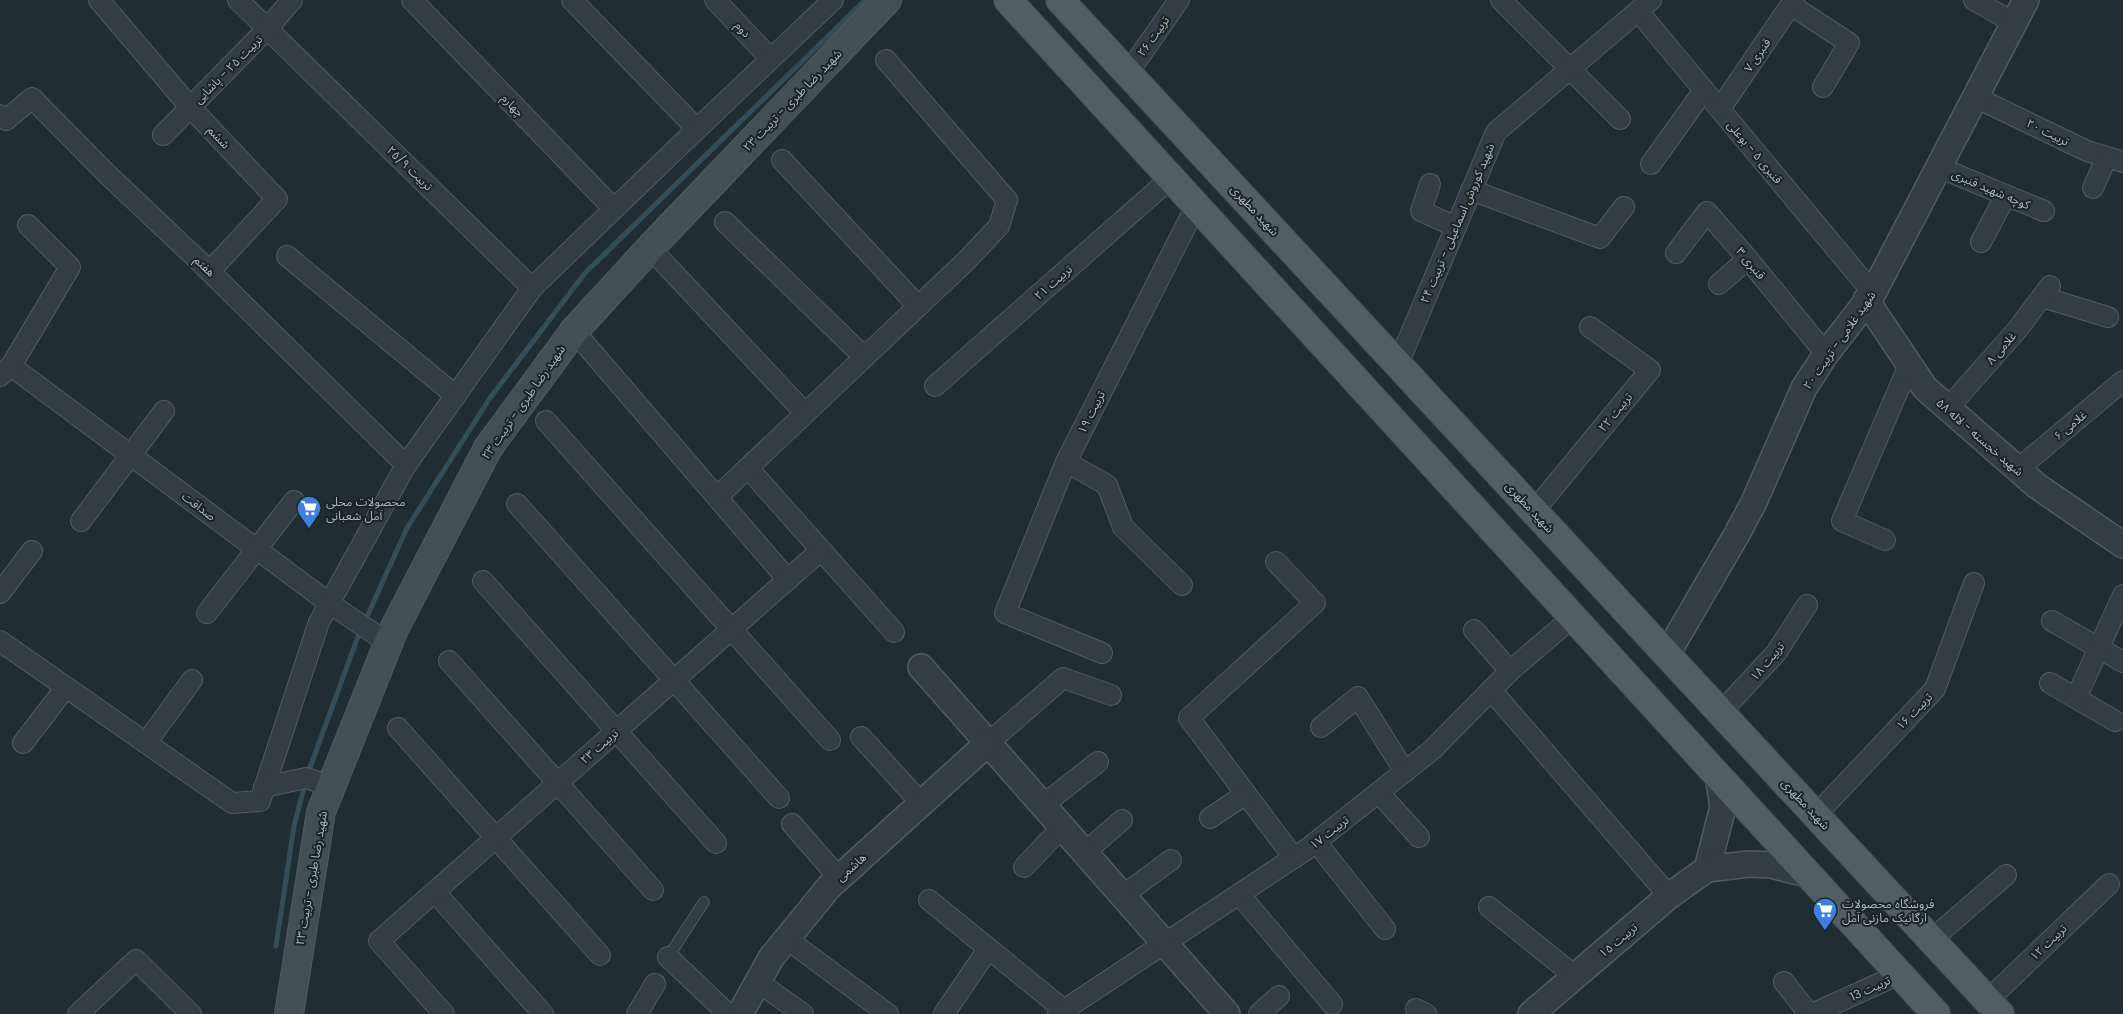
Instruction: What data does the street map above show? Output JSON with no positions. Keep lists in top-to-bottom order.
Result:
{
  "streets": {
    "main road": ["شهید رضا طبری - تربیت ۲۳", "شهید مطهری"],
    "street": [
      "دوم",
      "تربیت ۲۶",
      "قنبری ۷",
      "تربیت ۲۵ - پاشایی",
      "چهارم",
      "تربیت ۲۰",
      "ششم",
      "قنبری ۵ - بوعلی",
      "تربیت ۲۵/۹",
      "کوچه شهید قنبری",
      "شهید کوروش اسماعیلی - تربیت ۲۴",
      "قنبری ۳",
      "هفتم",
      "تربیت ۲۱",
      "شهید غلامی - تربیت ۲۰",
      "غلامی ۸",
      "تربیت ۱۹",
      "تربیت ۲۲",
      "غلامی ۶",
      "شهید خجسته - لاله ۵۸",
      "صداقت",
      "تربیت ۱۸",
      "تربیت ۱۶",
      "تربیت ۲۳",
      "تربیت ۱۷",
      "هاشمی",
      "تربیت ۱۵",
      "تربیت ۱۲",
      "تربیت 13"
    ]
  },
  "crossings": [
    ["تربیت ۲۶", "شهید مطهری"],
    ["قنبری ۷", "قنبری ۵ - بوعلی"],
    ["تربیت ۲۵ - پاشایی", "ششم"],
    ["تربیت ۲۵ - پاشایی", "تربیت ۲۵/۹"],
    ["شهید رضا طبری - تربیت ۲۳", "صداقت"],
    ["تربیت ۲۰", "شهید غلامی - تربیت ۲۰"],
    ["ششم", "هفتم"],
    ["قنبری ۵ - بوعلی", "شهید کوروش اسماعیلی - تربیت ۲۴"],
    ["قنبری ۵ - بوعلی", "شهید غلامی - تربیت ۲۰"],
    ["قنبری ۵ - بوعلی", "شهید خجسته - لاله ۵۸"],
    ["کوچه شهید قنبری", "شهید غلامی - تربیت ۲۰"],
    ["شهید مطهری", "شهید کوروش اسماعیلی - تربیت ۲۴"],
    ["شهید مطهری", "شهید غلامی - تربیت ۲۰"],
    ["شهید مطهری", "تربیت ۲۲"],
    ["شهید مطهری", "تربیت ۱۸"],
    ["شهید مطهری", "تربیت ۱۶"],
    ["شهید مطهری", "تربیت ۱۲"],
    ["قنبری ۳", "شهید غلامی - تربیت ۲۰"],
    ["شهید غلامی - تربیت ۲۰", "شهید خجسته - لاله ۵۸"],
    ["غلامی ۸", "شهید خجسته - لاله ۵۸"],
    ["غلامی ۶", "شهید خجسته - لاله ۵۸"]
  ],
  "places": {
    "supermarket": ["محصولات محلی آمل شعبانی", "فروشگاه محصولات ارگانیک مازنی آمل"]
  }
}
